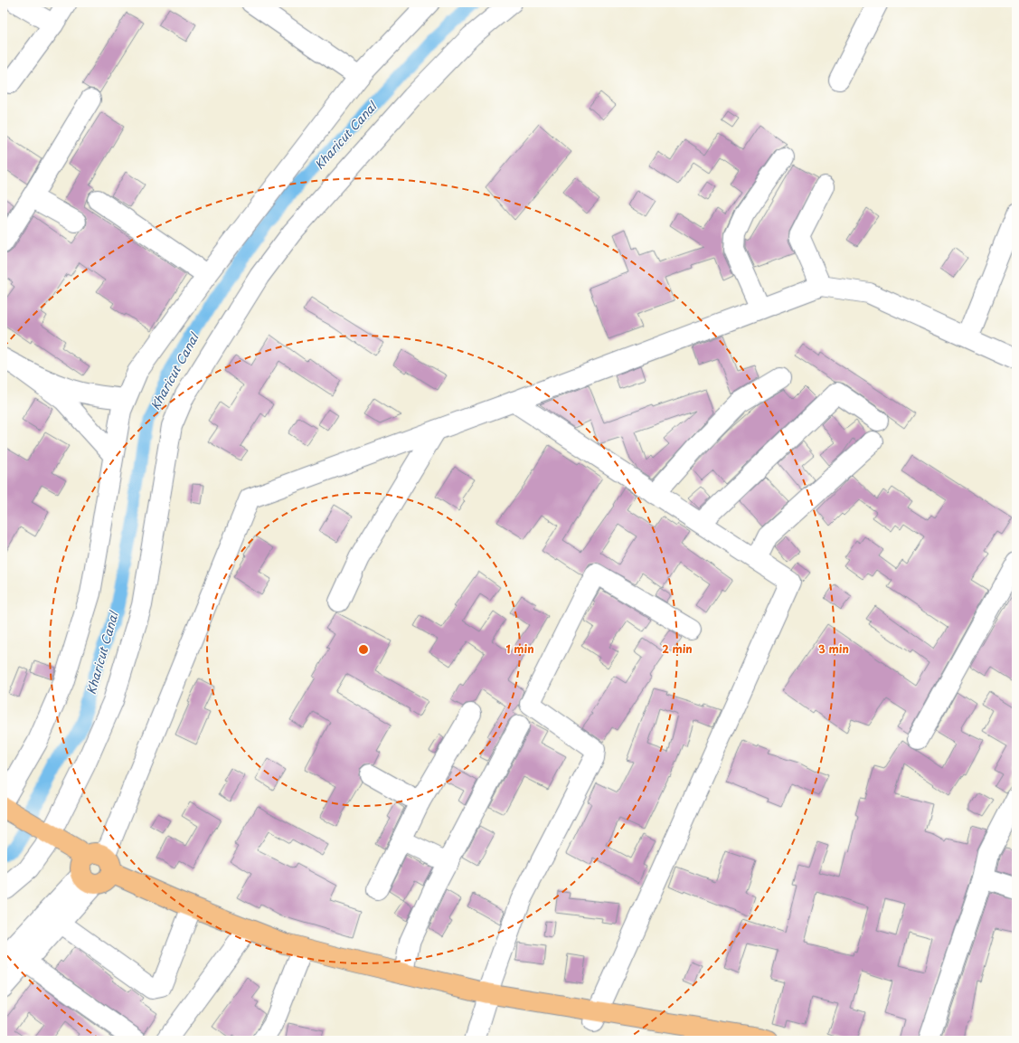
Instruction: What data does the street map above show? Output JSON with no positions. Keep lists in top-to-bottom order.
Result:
{
  "water": ["Kharicut Canal"],
  "rings": ["1 min", "2 min", "3 min"]
}
